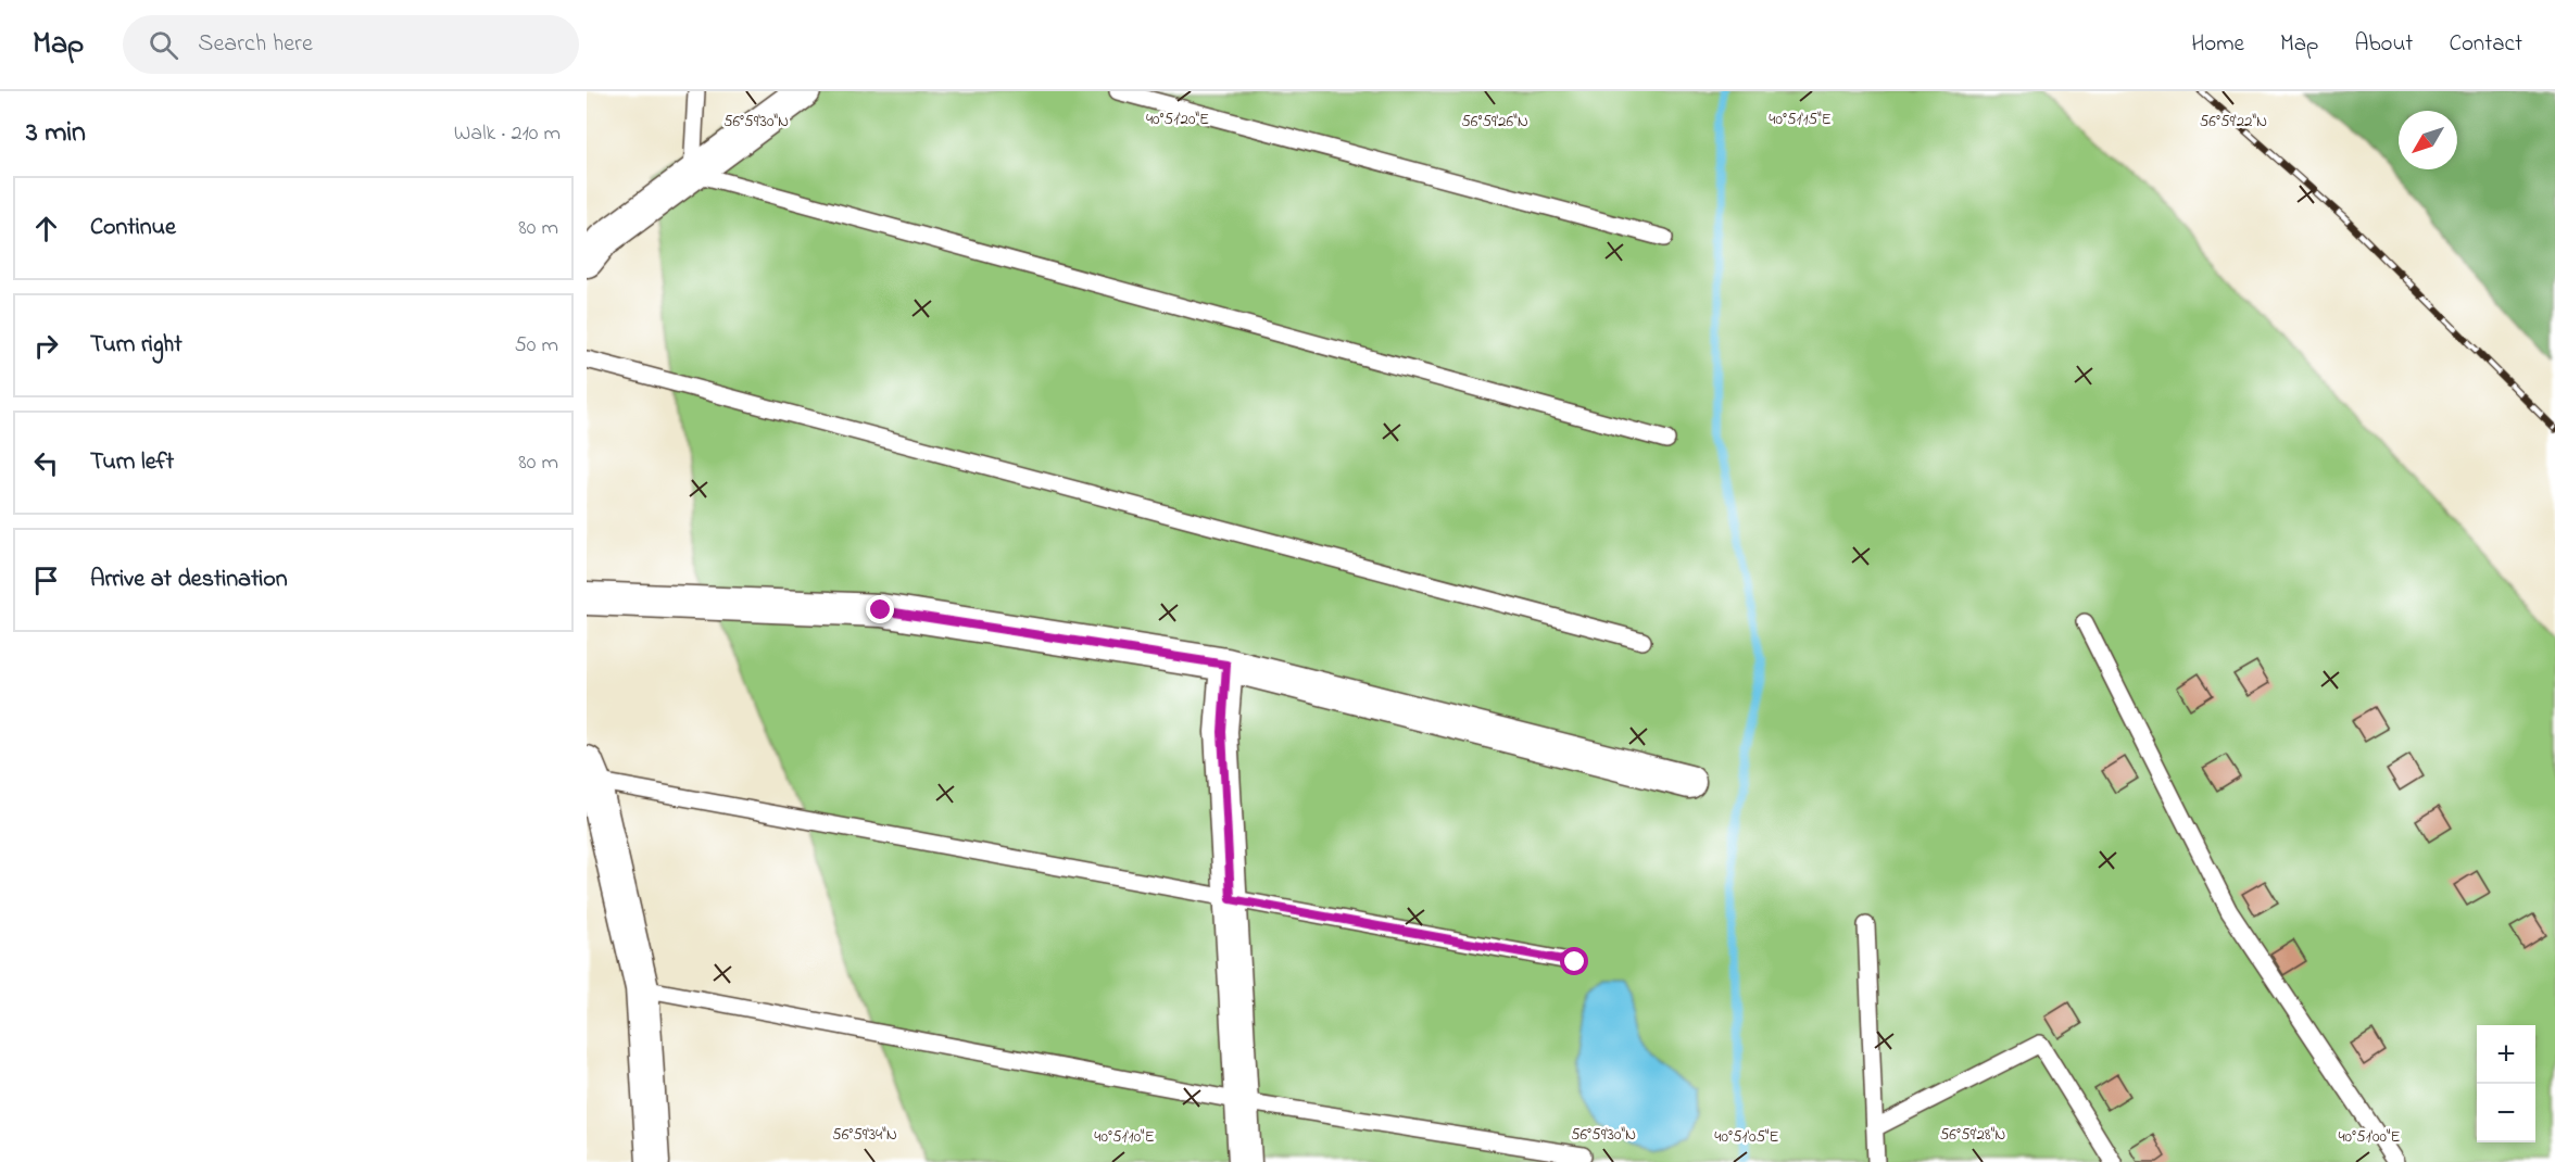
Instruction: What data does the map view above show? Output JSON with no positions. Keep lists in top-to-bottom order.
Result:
{
  "north": "bottom left",
  "page": {
    "header": "Map",
    "search": "Search here",
    "nav": [
      "Home",
      "Map",
      "About",
      "Contact"
    ],
    "heading": ["3 min", "Walk · 210 m"],
    "list": [
      ["Continue", "80 m"],
      ["Turn right", "50 m"],
      ["Turn left", "80 m"],
      "Arrive at destination"
    ],
    "map_buttons": ["+", "−"]
  },
  "coordinates": [
    "40°51'20\"E",
    "40°51'15\"E",
    "56°59'30\"N",
    "56°59'26\"N",
    "56°59'22\"N",
    "56°59'34\"N",
    "56°59'28\"N",
    "40°51'10\"E",
    "40°51'05\"E",
    "40°51'00\"E"
  ]
}
